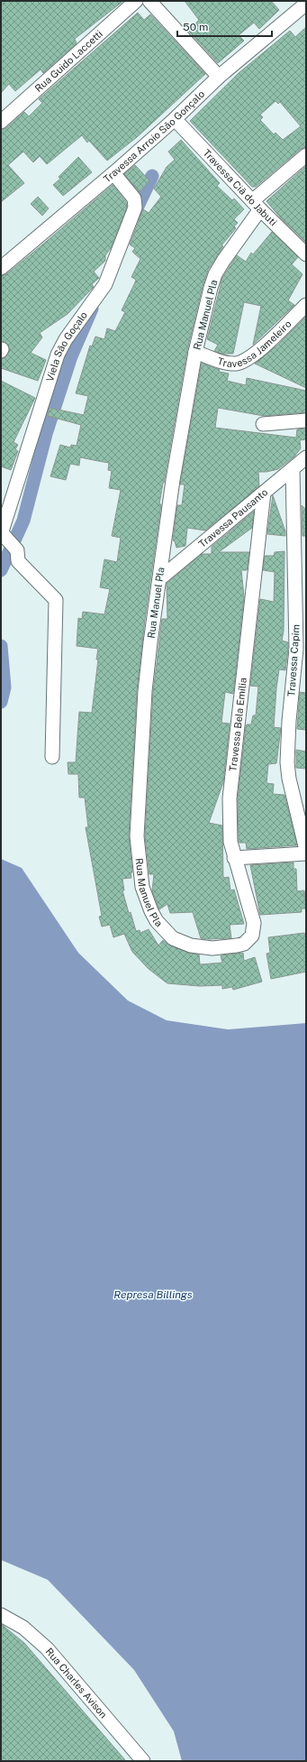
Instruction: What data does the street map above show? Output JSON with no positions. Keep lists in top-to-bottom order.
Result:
{
  "streets": {
    "street": [
      "Rua Guido Laccetti",
      "Travessa Arroio São Gonçalo",
      "Travessa Ciã do Jabuti",
      "Rua Manuel Pla",
      "Travessa Jameleiro",
      "Viela São Goçalo",
      "Travessa Pausanto",
      "Travessa Capim",
      "Travessa Bela Emília",
      "Rua Charles Avison"
    ]
  },
  "crossings": [
    ["Travessa Arroio São Gonçalo", "Travessa Ciã do Jabuti"],
    ["Travessa Arroio São Gonçalo", "Viela São Goçalo"],
    ["Travessa Ciã do Jabuti", "Rua Manuel Pla"],
    ["Rua Manuel Pla", "Travessa Jameleiro"],
    ["Rua Manuel Pla", "Travessa Pausanto"],
    ["Rua Manuel Pla", "Travessa Bela Emília"],
    ["Travessa Pausanto", "Travessa Capim"],
    ["Travessa Pausanto", "Travessa Bela Emília"]
  ],
  "water": ["Represa Billings"],
  "scale_bar": "50 m"
}
